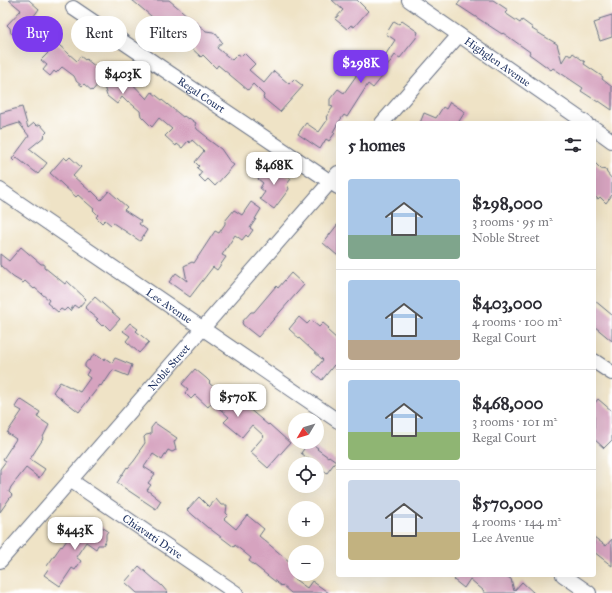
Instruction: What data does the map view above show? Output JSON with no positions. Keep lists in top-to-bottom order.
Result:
{
  "streets": {
    "street": [
      "Highglen Avenue",
      "Regal Court",
      "Lee Avenue",
      "Noble Street",
      "Chiavatti Drive"
    ]
  },
  "crossings": [
    ["Regal Court", "Noble Street"],
    ["Lee Avenue", "Noble Street"],
    ["Noble Street", "Chiavatti Drive"]
  ],
  "north": "bottom left",
  "page": {
    "chip": ["Buy", "Rent", "Filters"],
    "price": [
      "$298K",
      "$403K",
      "$468K",
      "$570K",
      "$443K"
    ],
    "heading": "5 homes",
    "list": [
      {
        "name": "$298,000",
        "note": "3 rooms · 95 m² · Noble Street"
      },
      {
        "name": "$403,000",
        "note": "4 rooms · 100 m² · Regal Court"
      },
      {
        "name": "$468,000",
        "note": "3 rooms · 101 m² · Regal Court"
      },
      {
        "name": "$570,000",
        "note": "4 rooms · 144 m² · Lee Avenue"
      }
    ],
    "map_buttons": ["+", "−"]
  }
}
